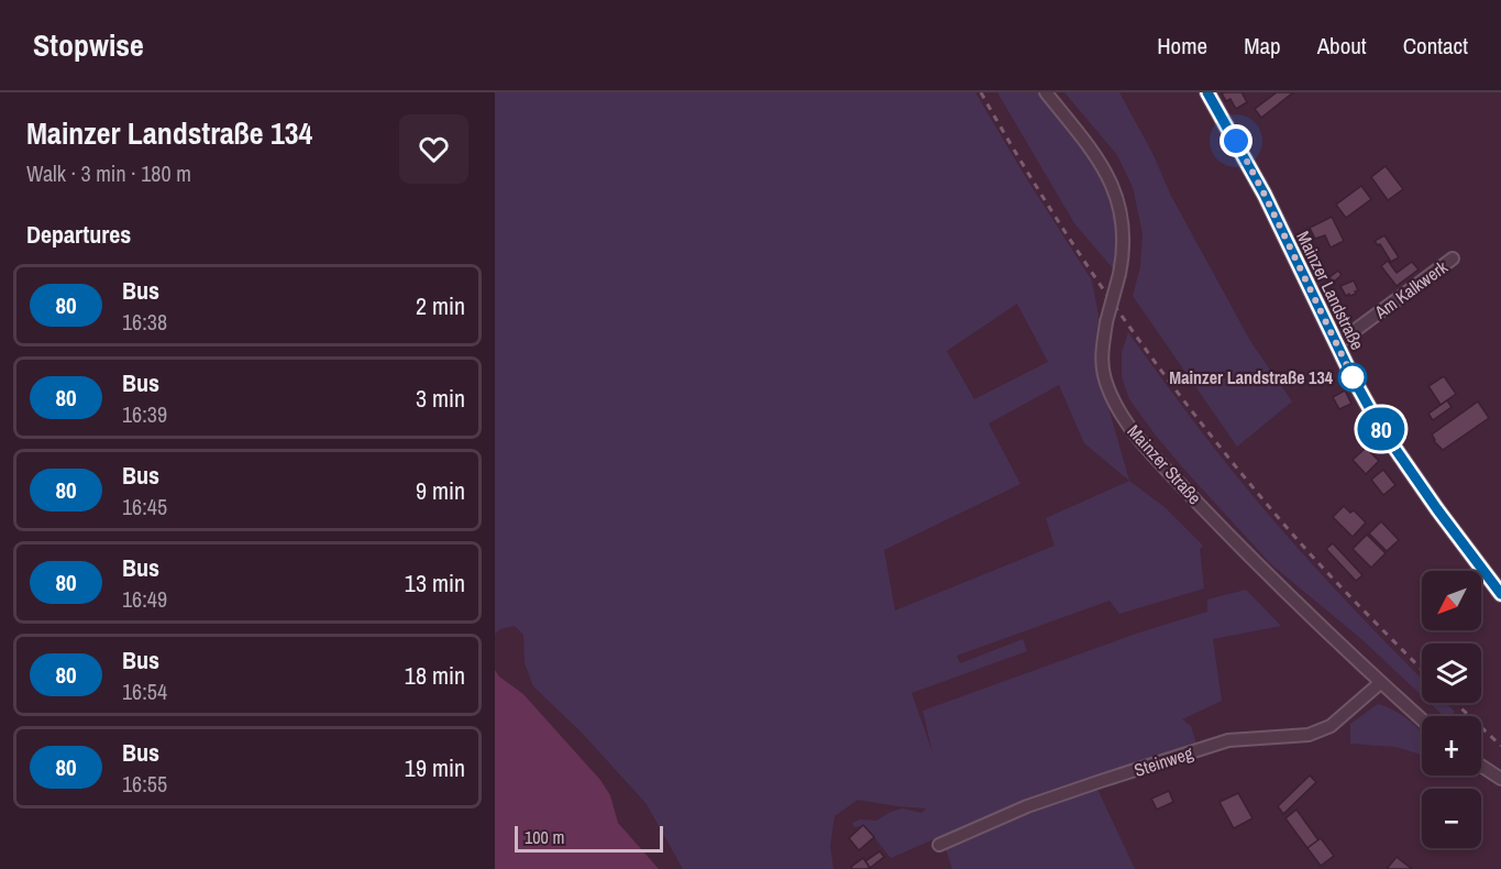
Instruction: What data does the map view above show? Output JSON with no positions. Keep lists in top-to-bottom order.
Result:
{
  "streets": {
    "main road": ["Mainzer Landstraße"],
    "street": ["Am Kalkwerk", "Mainzer Straße", "Steinweg"]
  },
  "crossings": [
    ["Am Kalkwerk", "Mainzer Landstraße"],
    ["Mainzer Straße", "Steinweg"]
  ],
  "places": ["Mainzer Landstraße 134"],
  "lines": ["bus line 80"],
  "scale_bar": "100 m",
  "north": "bottom left",
  "page": {
    "header": "Stopwise",
    "nav": [
      "Home",
      "Map",
      "About",
      "Contact"
    ],
    "heading": [
      ["Mainzer Landstraße 134", "Walk · 3 min · 180 m"],
      "Departures"
    ],
    "on_map": "80",
    "list": [
      {
        "mark": "80",
        "name": "Bus",
        "note": "16:38",
        "value": "2 min"
      },
      {
        "mark": "80",
        "name": "Bus",
        "note": "16:39",
        "value": "3 min"
      },
      {
        "mark": "80",
        "name": "Bus",
        "note": "16:45",
        "value": "9 min"
      },
      {
        "mark": "80",
        "name": "Bus",
        "note": "16:49",
        "value": "13 min"
      },
      {
        "mark": "80",
        "name": "Bus",
        "note": "16:54",
        "value": "18 min"
      },
      {
        "mark": "80",
        "name": "Bus",
        "note": "16:55",
        "value": "19 min"
      }
    ],
    "map_buttons": ["+", "−"],
    "scale": "100 m"
  }
}
